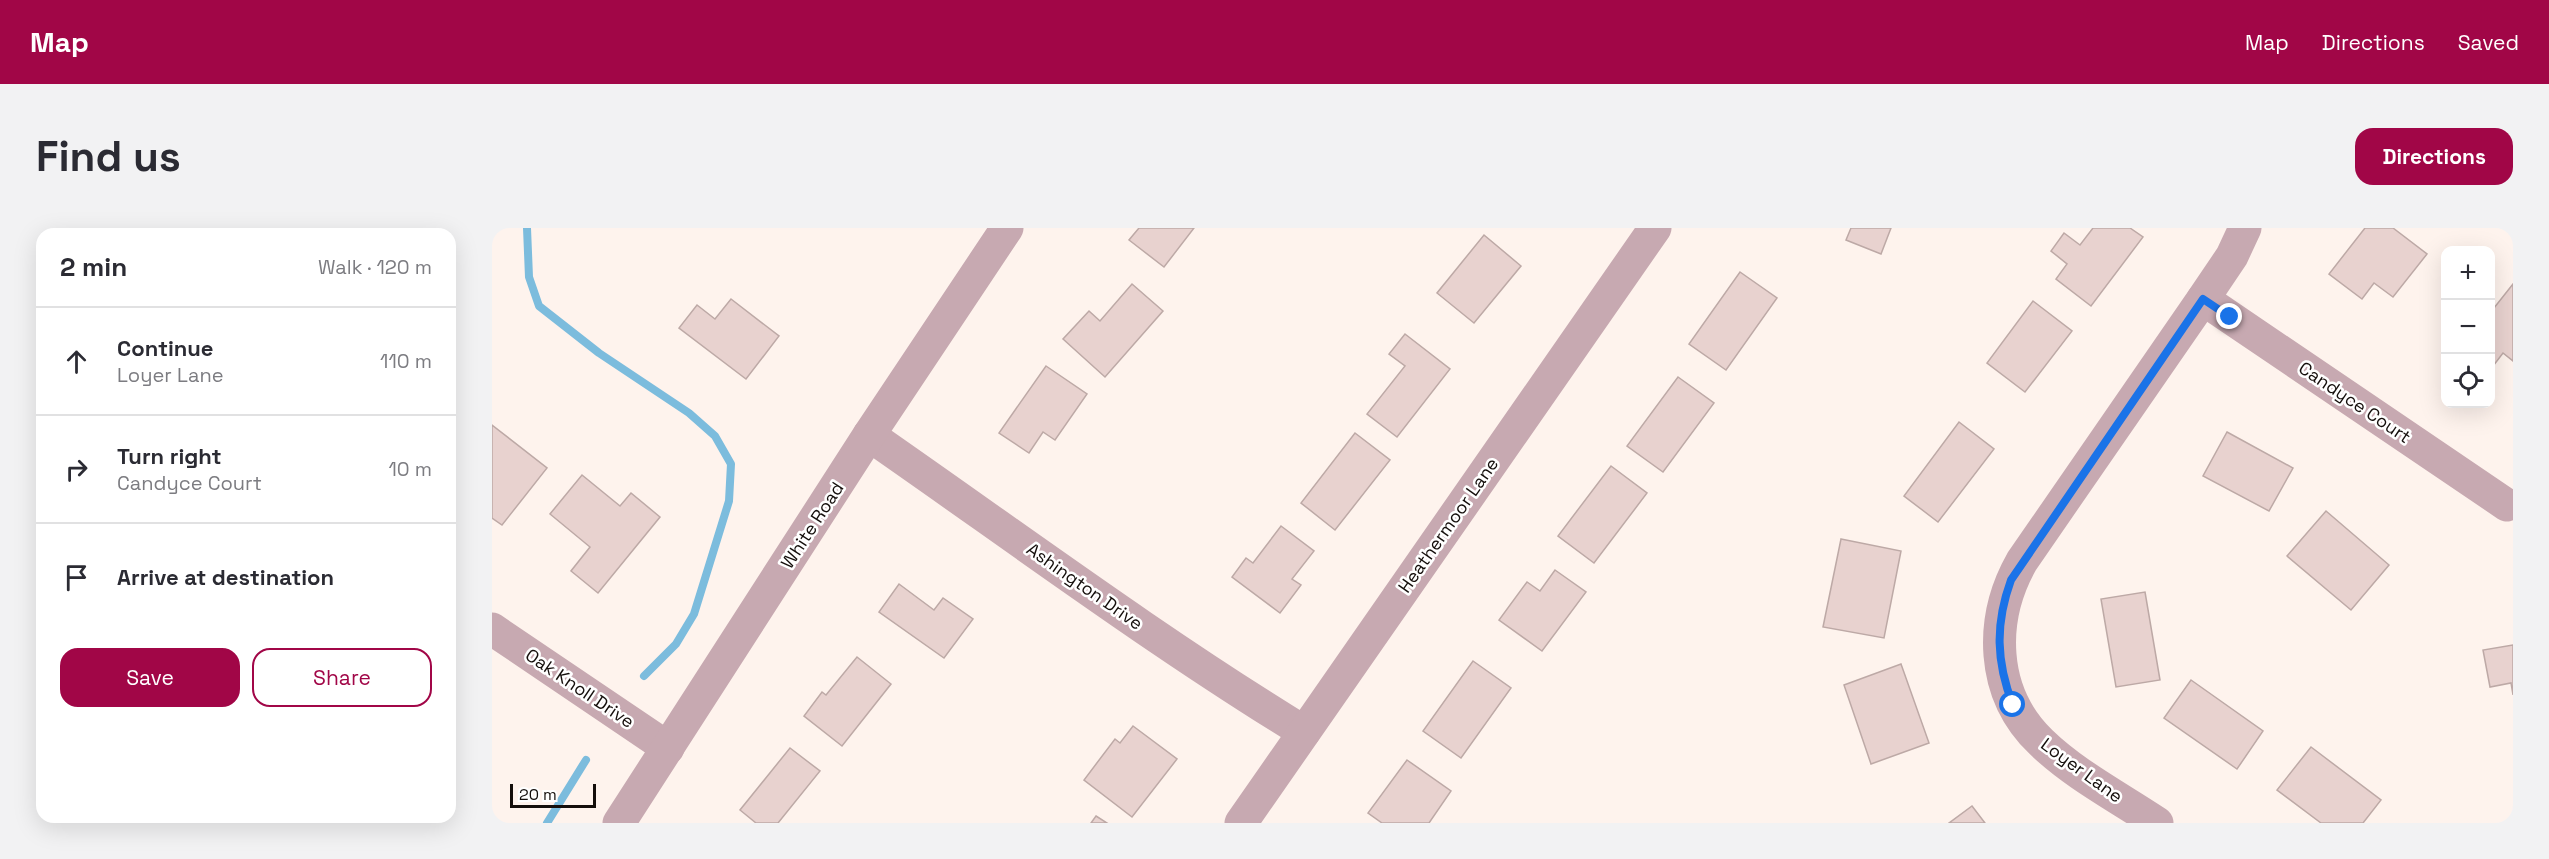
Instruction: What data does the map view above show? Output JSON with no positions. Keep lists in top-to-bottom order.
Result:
{
  "streets": {
    "street": [
      "Candyce Court",
      "White Road",
      "Heathermoor Lane",
      "Ashington Drive",
      "Oak Knoll Drive",
      "Loyer Lane"
    ]
  },
  "crossings": [
    ["Candyce Court", "Loyer Lane"],
    ["White Road", "Ashington Drive"],
    ["White Road", "Oak Knoll Drive"],
    ["Heathermoor Lane", "Ashington Drive"]
  ],
  "scale_bar": "20 m",
  "page": {
    "header": "Map",
    "nav": ["Map", "Directions", "Saved"],
    "buttons": [
      "Directions",
      ["Save", "Share"]
    ],
    "title": "Find us",
    "heading": ["2 min", "Walk · 120 m"],
    "map_buttons": ["+", "−"],
    "list": [
      ["Continue", "Loyer Lane", "110 m"],
      ["Turn right", "Candyce Court", "10 m"],
      "Arrive at destination"
    ],
    "scale": "20 m"
  }
}
